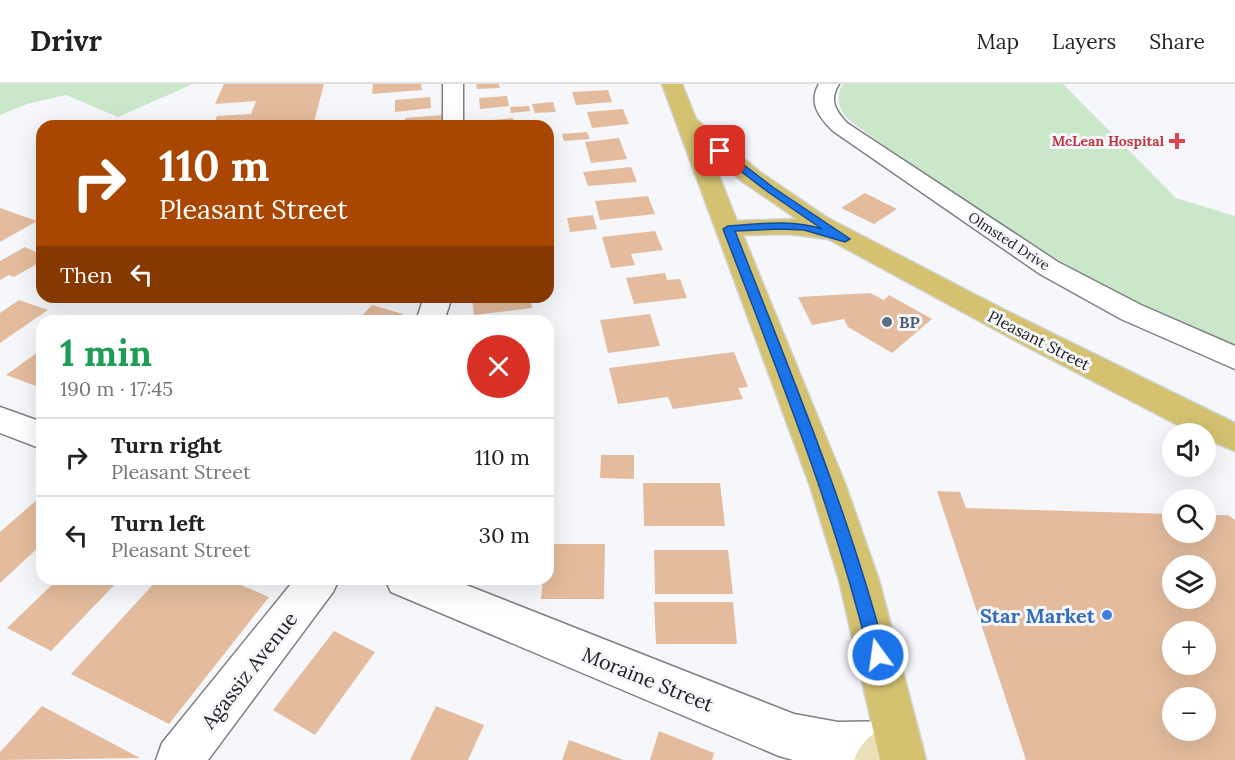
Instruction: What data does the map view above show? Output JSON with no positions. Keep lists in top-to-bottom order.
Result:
{
  "streets": {
    "main road": ["Pleasant Street"],
    "street": ["Olmsted Drive", "Agassiz Avenue", "Moraine Street"]
  },
  "places": {
    "health": ["McLean Hospital"],
    "other": ["BP", "Star Market"]
  },
  "page": {
    "header": "Drivr",
    "nav": ["Map", "Layers", "Share"],
    "turn": ["110 m", "Pleasant Street"],
    "then": "Then",
    "heading": ["1 min", "190 m · 17:45"],
    "list": [
      {
        "name": "Turn right",
        "note": "Pleasant Street",
        "value": "110 m"
      },
      {
        "name": "Turn left",
        "note": "Pleasant Street",
        "value": "30 m"
      }
    ],
    "map_buttons": ["+", "−"]
  }
}
